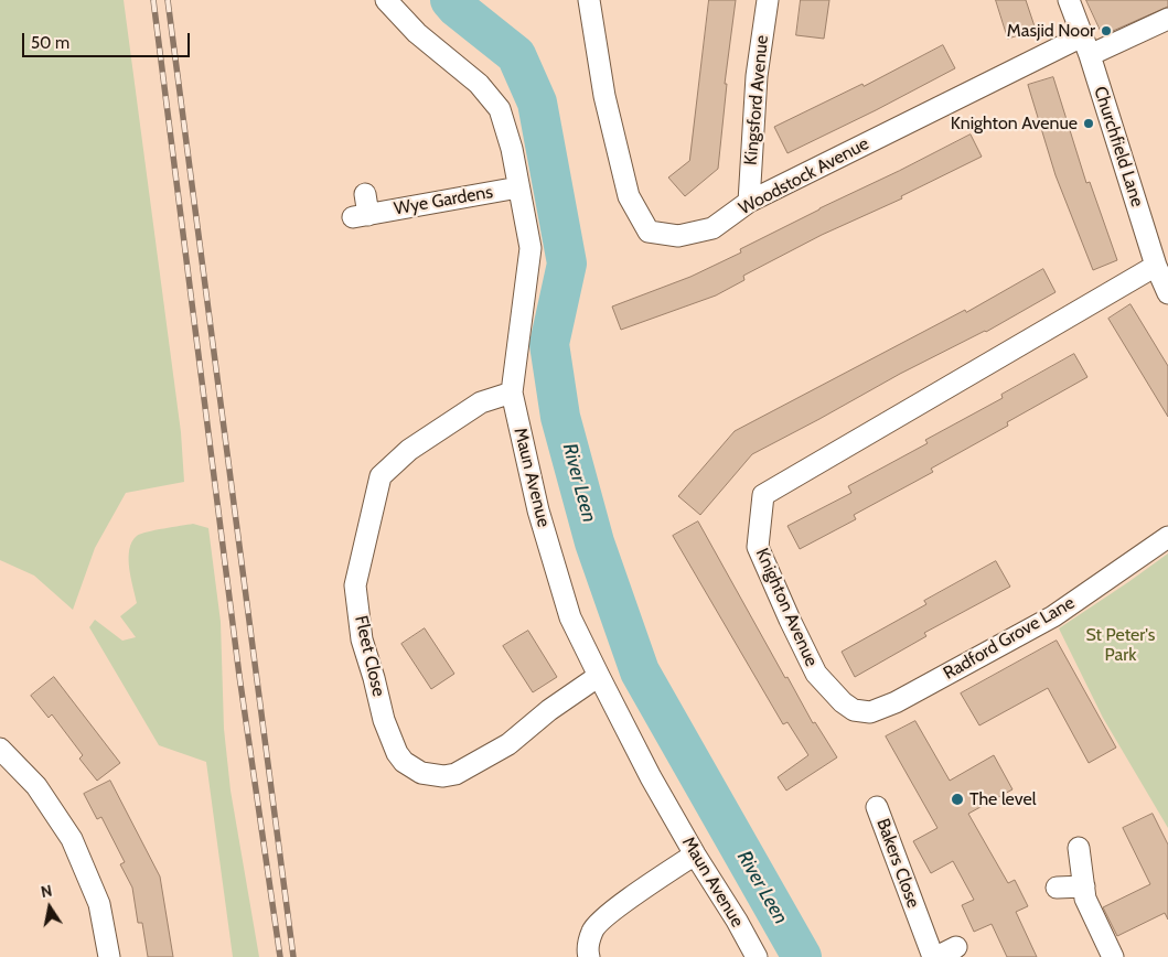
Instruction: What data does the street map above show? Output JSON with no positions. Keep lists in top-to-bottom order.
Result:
{
  "streets": {
    "street": [
      "Kingsford Avenue",
      "Churchfield Lane",
      "Woodstock Avenue",
      "Wye Gardens",
      "Maun Avenue",
      "Knighton Avenue",
      "Radford Grove Lane",
      "Fleet Close",
      "Bakers Close"
    ]
  },
  "crossings": [
    ["Kingsford Avenue", "Woodstock Avenue"],
    ["Churchfield Lane", "Woodstock Avenue"],
    ["Churchfield Lane", "Knighton Avenue"],
    ["Wye Gardens", "Maun Avenue"],
    ["Maun Avenue", "Fleet Close"],
    ["Knighton Avenue", "Radford Grove Lane"]
  ],
  "water": ["River Leen"],
  "parks": ["St Peter's Park"],
  "places": ["Masjid Noor", "Knighton Avenue", "The level"],
  "scale_bar": "50 m",
  "north": "top"
}
